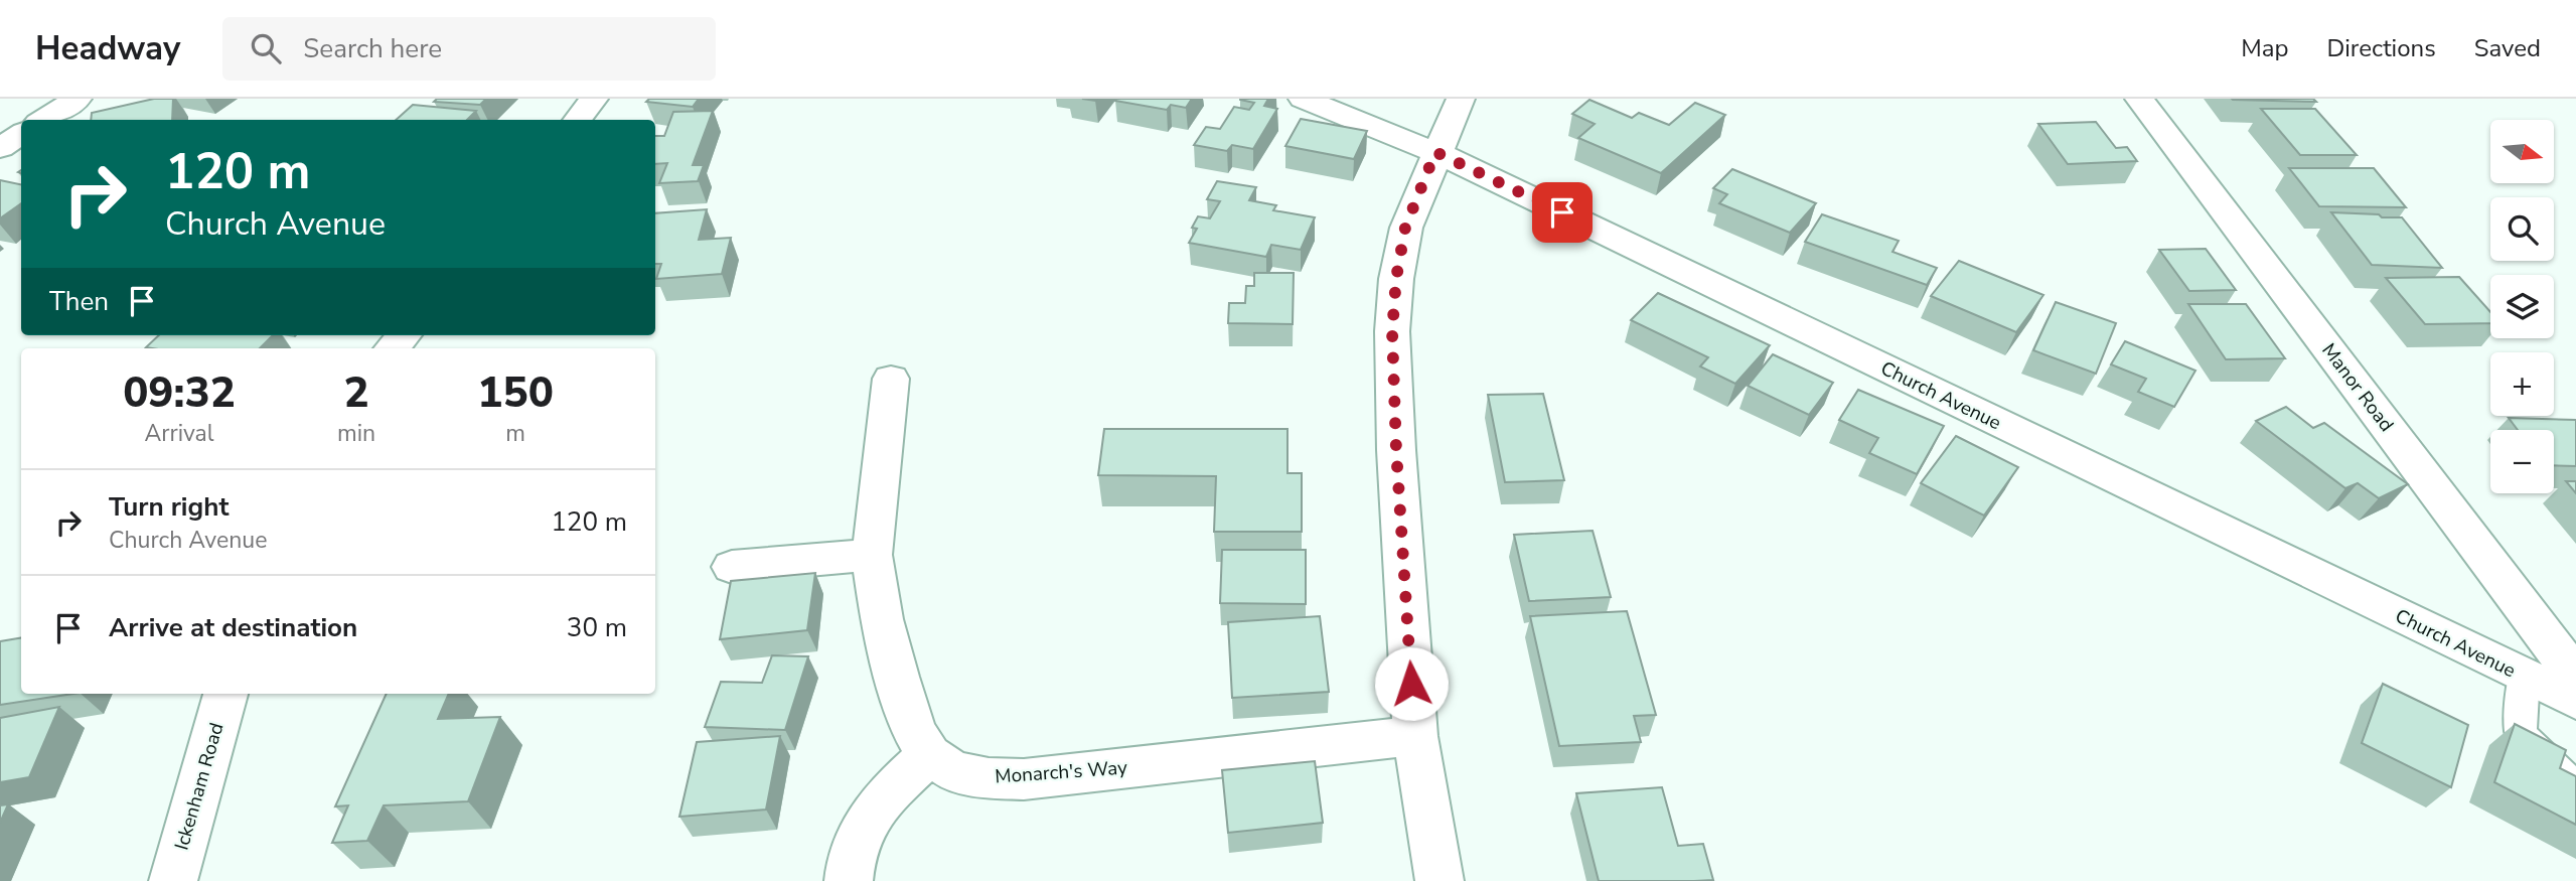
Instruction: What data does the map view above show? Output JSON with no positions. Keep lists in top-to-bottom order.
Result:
{
  "streets": {
    "street": [
      "Manor Road",
      "Church Avenue",
      "Monarch's Way",
      "Ickenham Road"
    ]
  },
  "north": "right",
  "page": {
    "header": "Headway",
    "search": "Search here",
    "nav": ["Map", "Directions", "Saved"],
    "map_buttons": ["+", "−"],
    "turn": ["120 m", "Church Avenue"],
    "then": "Then",
    "eta": [
      "09:32",
      "Arrival",
      "2",
      "min",
      "150",
      "m"
    ],
    "list": [
      {
        "name": "Turn right",
        "note": "Church Avenue",
        "value": "120 m"
      },
      {
        "name": "Arrive at destination",
        "value": "30 m"
      }
    ]
  }
}
